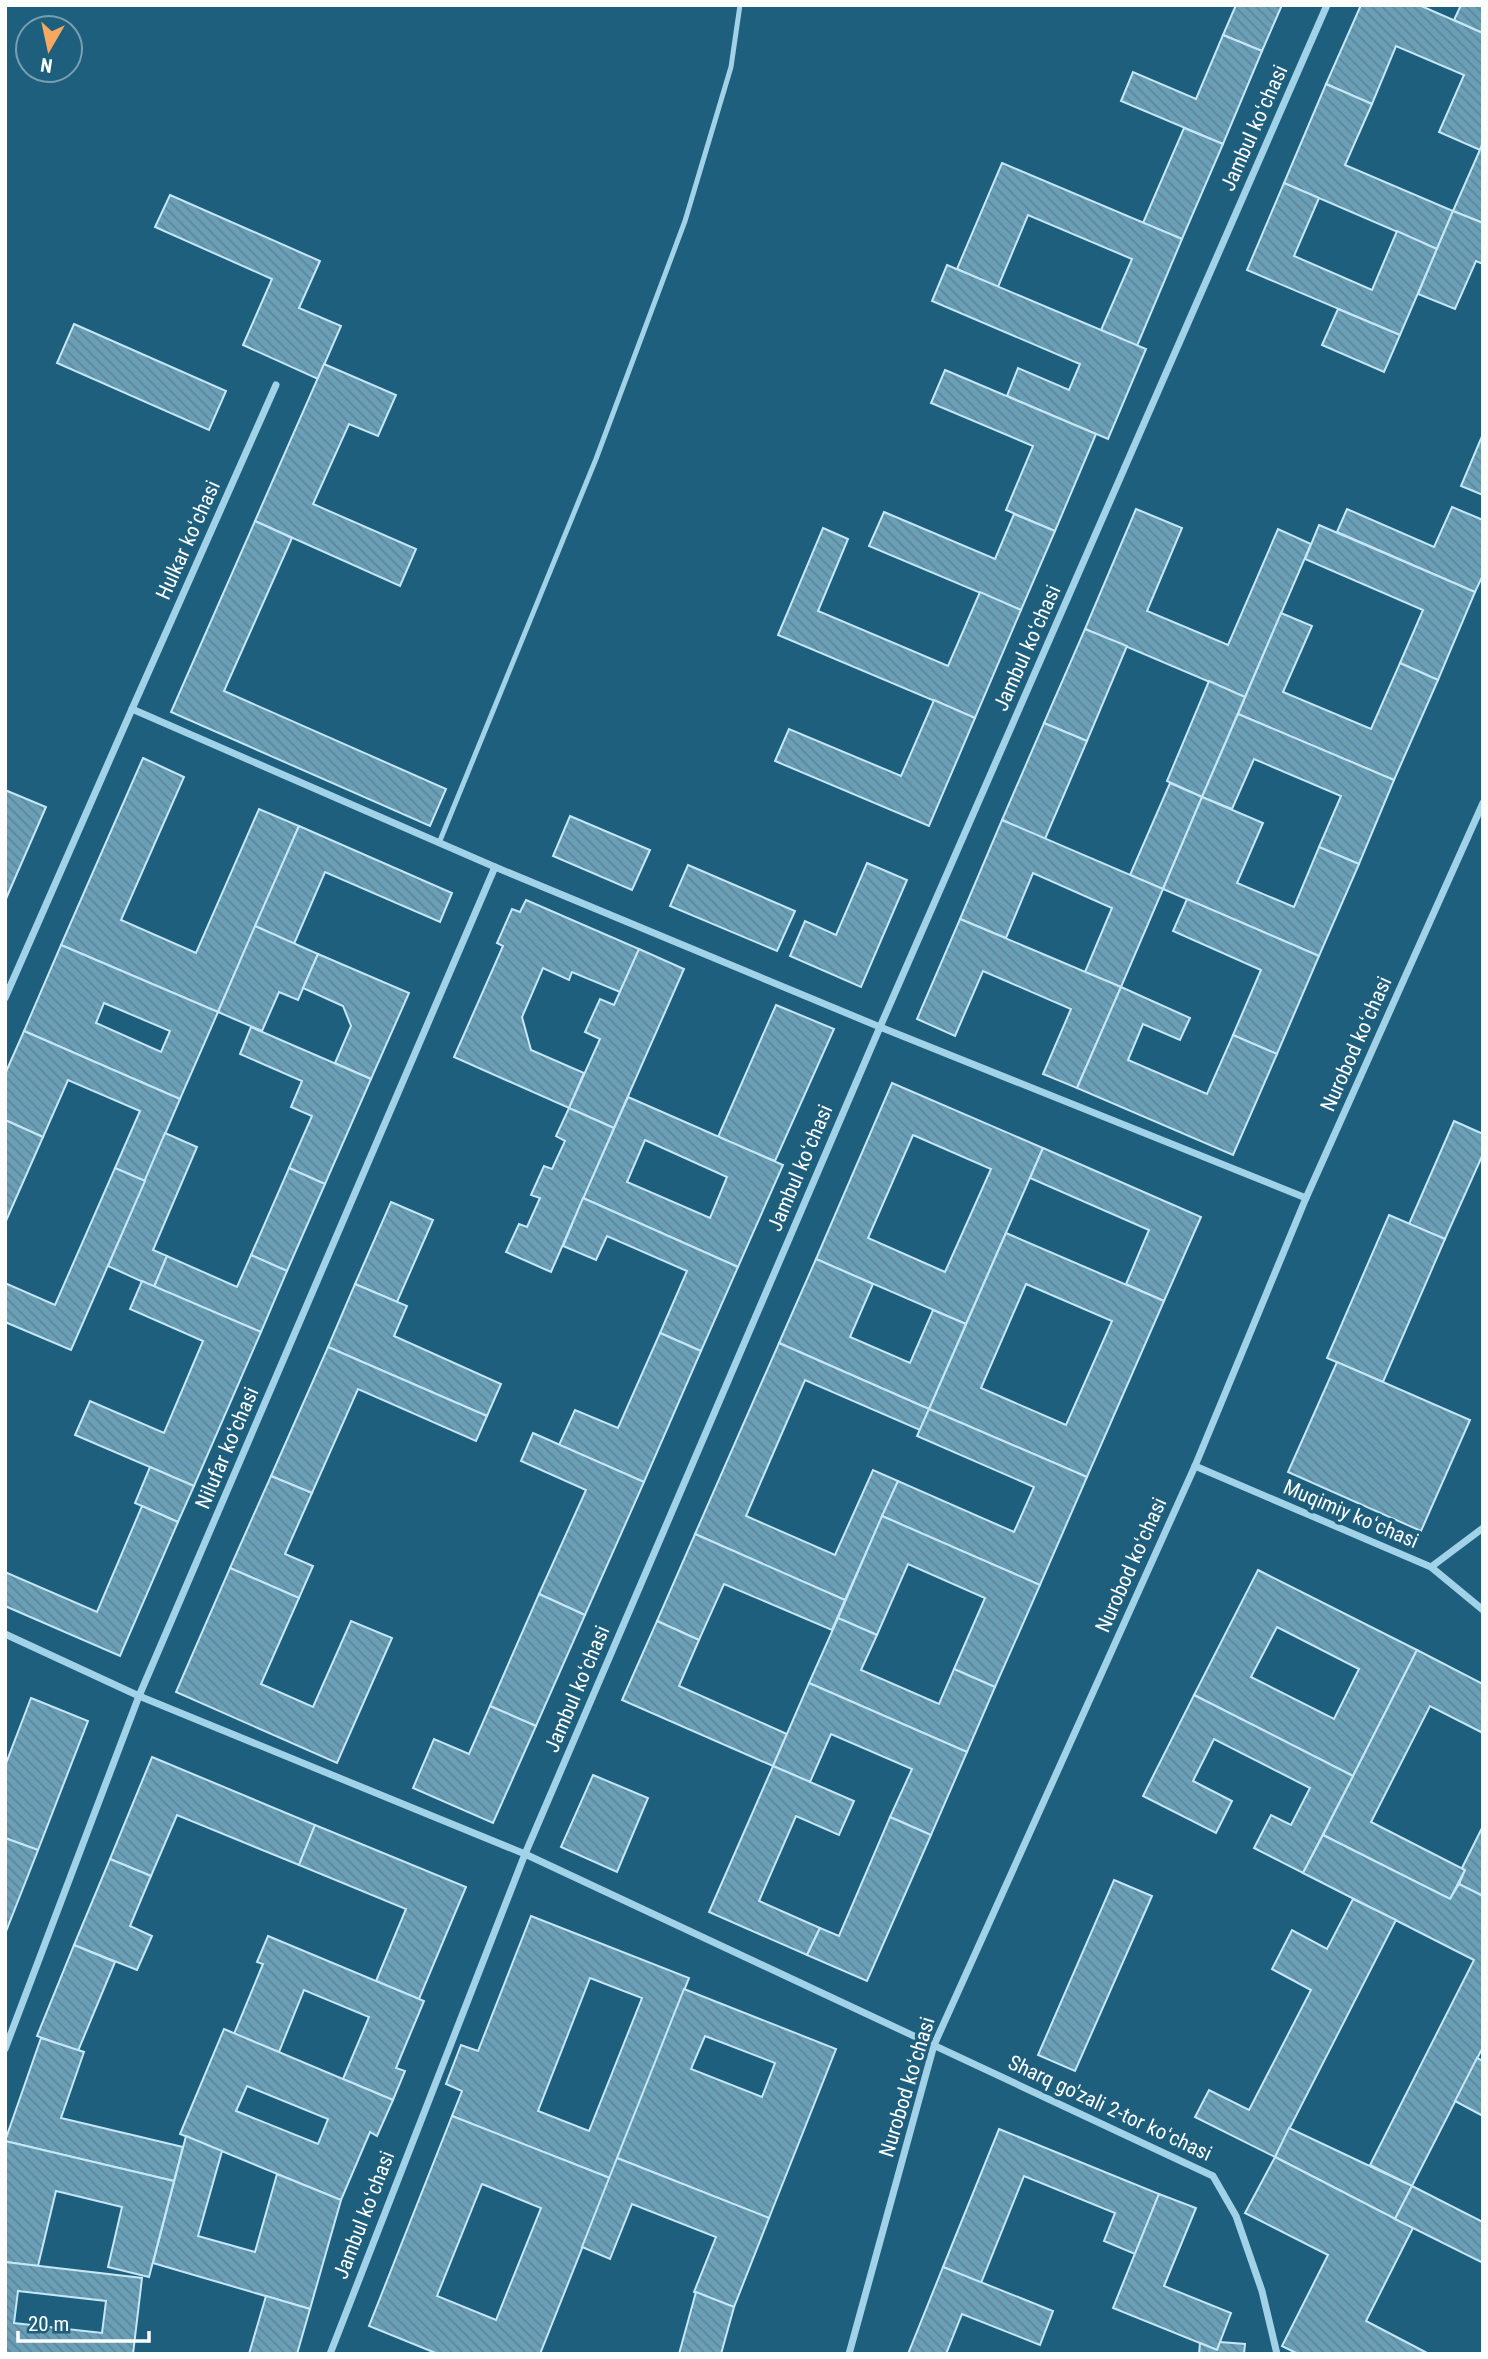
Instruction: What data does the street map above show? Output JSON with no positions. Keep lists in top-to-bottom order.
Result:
{
  "streets": {
    "street": [
      "Jambul koʻchasi",
      "Hulkar koʻchasi",
      "Nurobod koʻchasi",
      "Nilufar koʻchasi",
      "Muqimiy koʻchasi",
      "Sharq go'zali 2-tor koʻchasi"
    ]
  },
  "crossings": [
    ["Jambul koʻchasi", "Sharq go'zali 2-tor koʻchasi"],
    ["Nurobod koʻchasi", "Muqimiy koʻchasi"],
    ["Nurobod koʻchasi", "Sharq go'zali 2-tor koʻchasi"],
    ["Nilufar koʻchasi", "Sharq go'zali 2-tor koʻchasi"]
  ],
  "scale_bar": "20 m",
  "north": "bottom"
}
